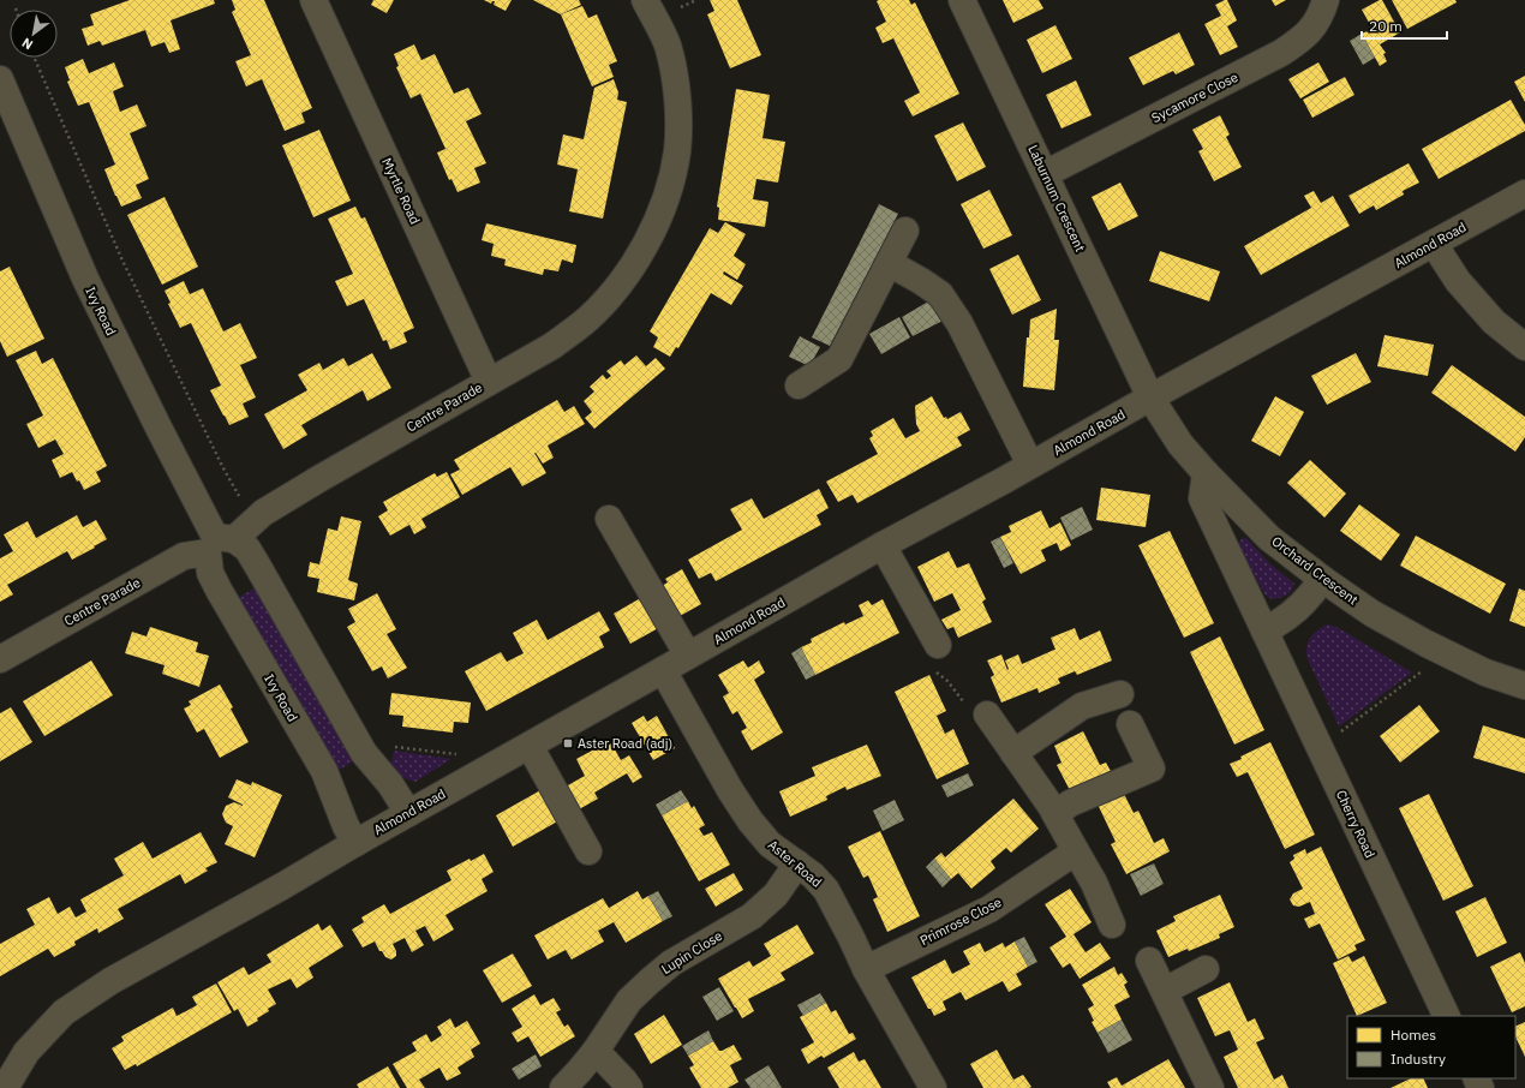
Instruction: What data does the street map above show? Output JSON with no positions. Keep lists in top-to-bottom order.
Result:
{
  "streets": {
    "street": [
      "Sycamore Close",
      "Myrtle Road",
      "Laburnum Crescent",
      "Almond Road",
      "Ivy Road",
      "Centre Parade",
      "Orchard Crescent",
      "Cherry Road",
      "Aster Road",
      "Primrose Close",
      "Lupin Close"
    ]
  },
  "crossings": [
    ["Sycamore Close", "Laburnum Crescent"],
    ["Myrtle Road", "Centre Parade"],
    ["Laburnum Crescent", "Almond Road"],
    ["Laburnum Crescent", "Orchard Crescent"],
    ["Almond Road", "Ivy Road"],
    ["Almond Road", "Orchard Crescent"],
    ["Almond Road", "Aster Road"],
    ["Ivy Road", "Centre Parade"],
    ["Orchard Crescent", "Cherry Road"],
    ["Aster Road", "Primrose Close"],
    ["Aster Road", "Lupin Close"]
  ],
  "places": {
    "transit": ["Aster Road (adj)"]
  },
  "legend": ["Homes", "Industry"],
  "scale_bar": "20 m",
  "north": "bottom left"
}
